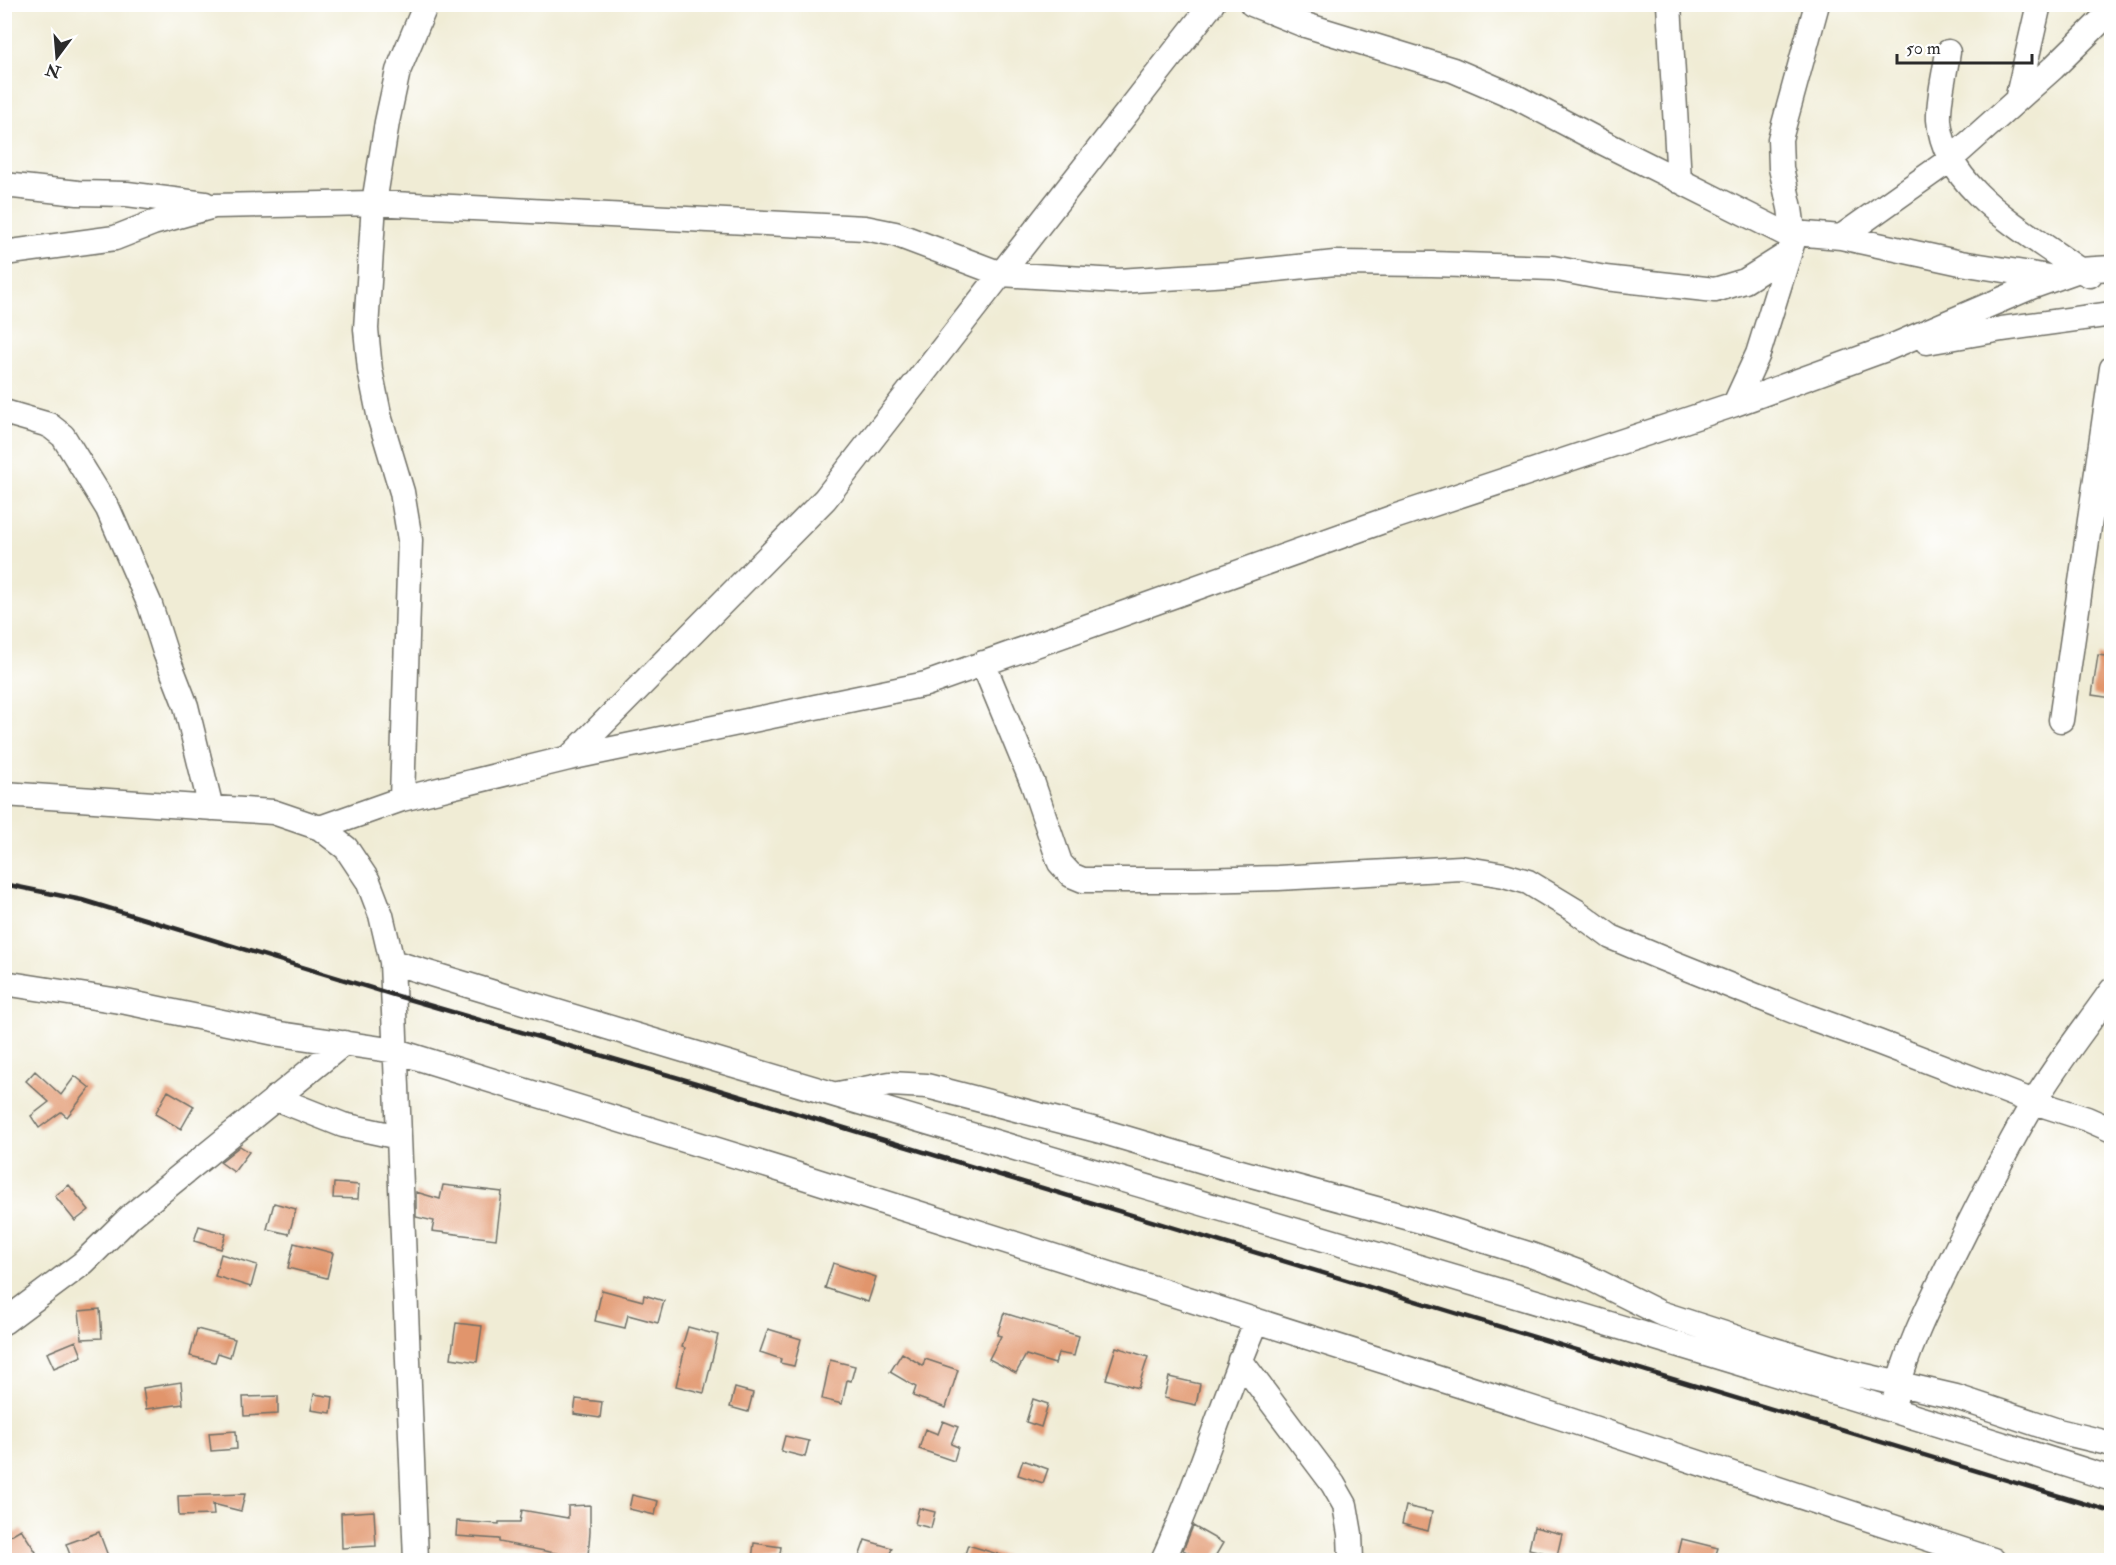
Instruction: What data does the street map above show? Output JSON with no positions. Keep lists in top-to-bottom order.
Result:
{
  "scale_bar": "50 m",
  "north": "bottom"
}
